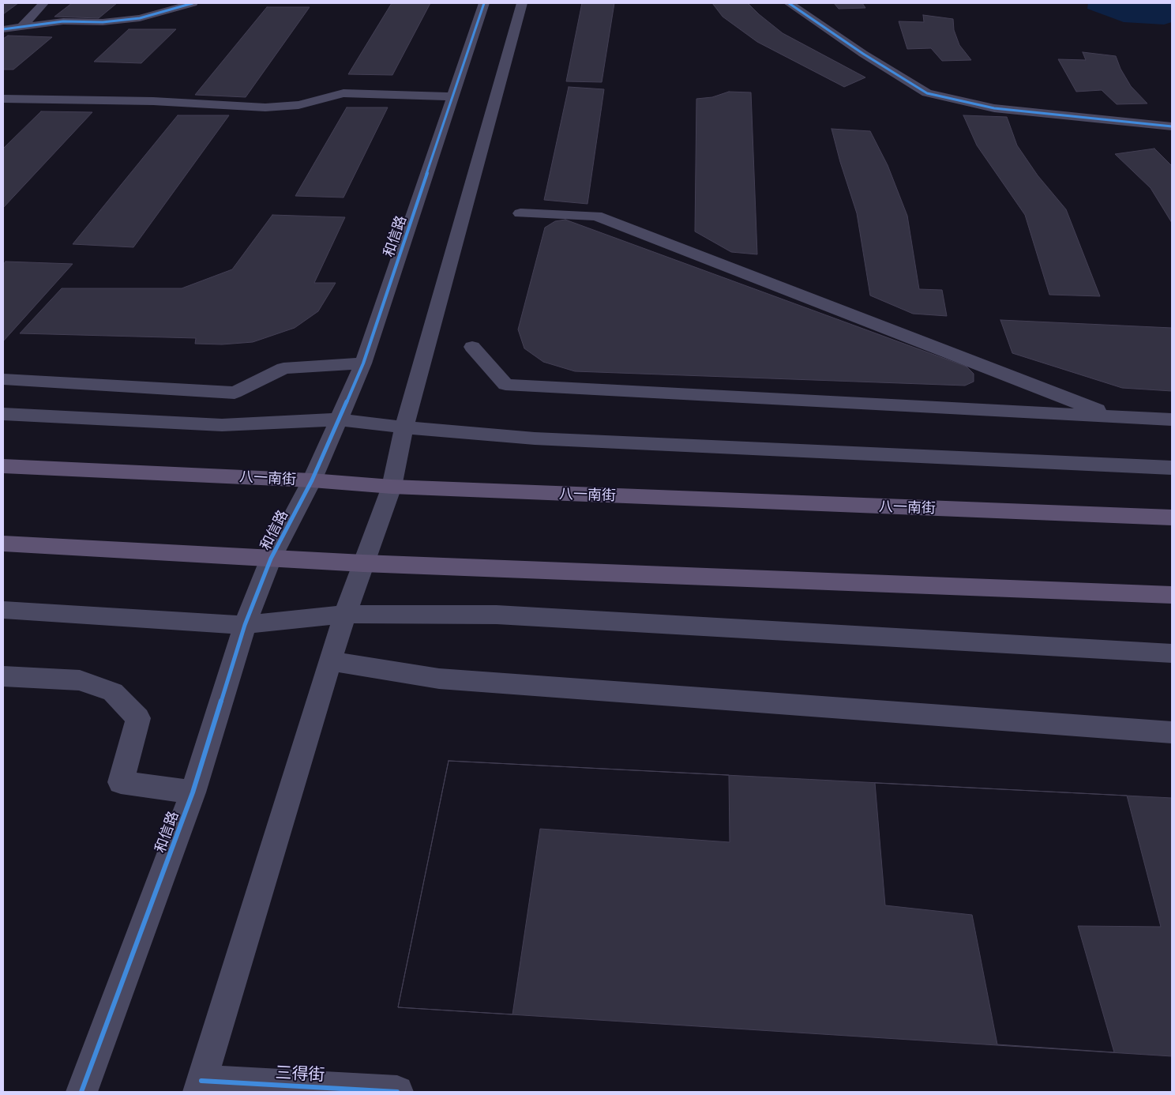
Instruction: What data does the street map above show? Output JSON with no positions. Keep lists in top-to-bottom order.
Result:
{
  "streets": {
    "main road": ["八一南街"],
    "street": ["和信路", "三得街"]
  },
  "crossings": [
    ["和信路", "八一南街"]
  ]
}
